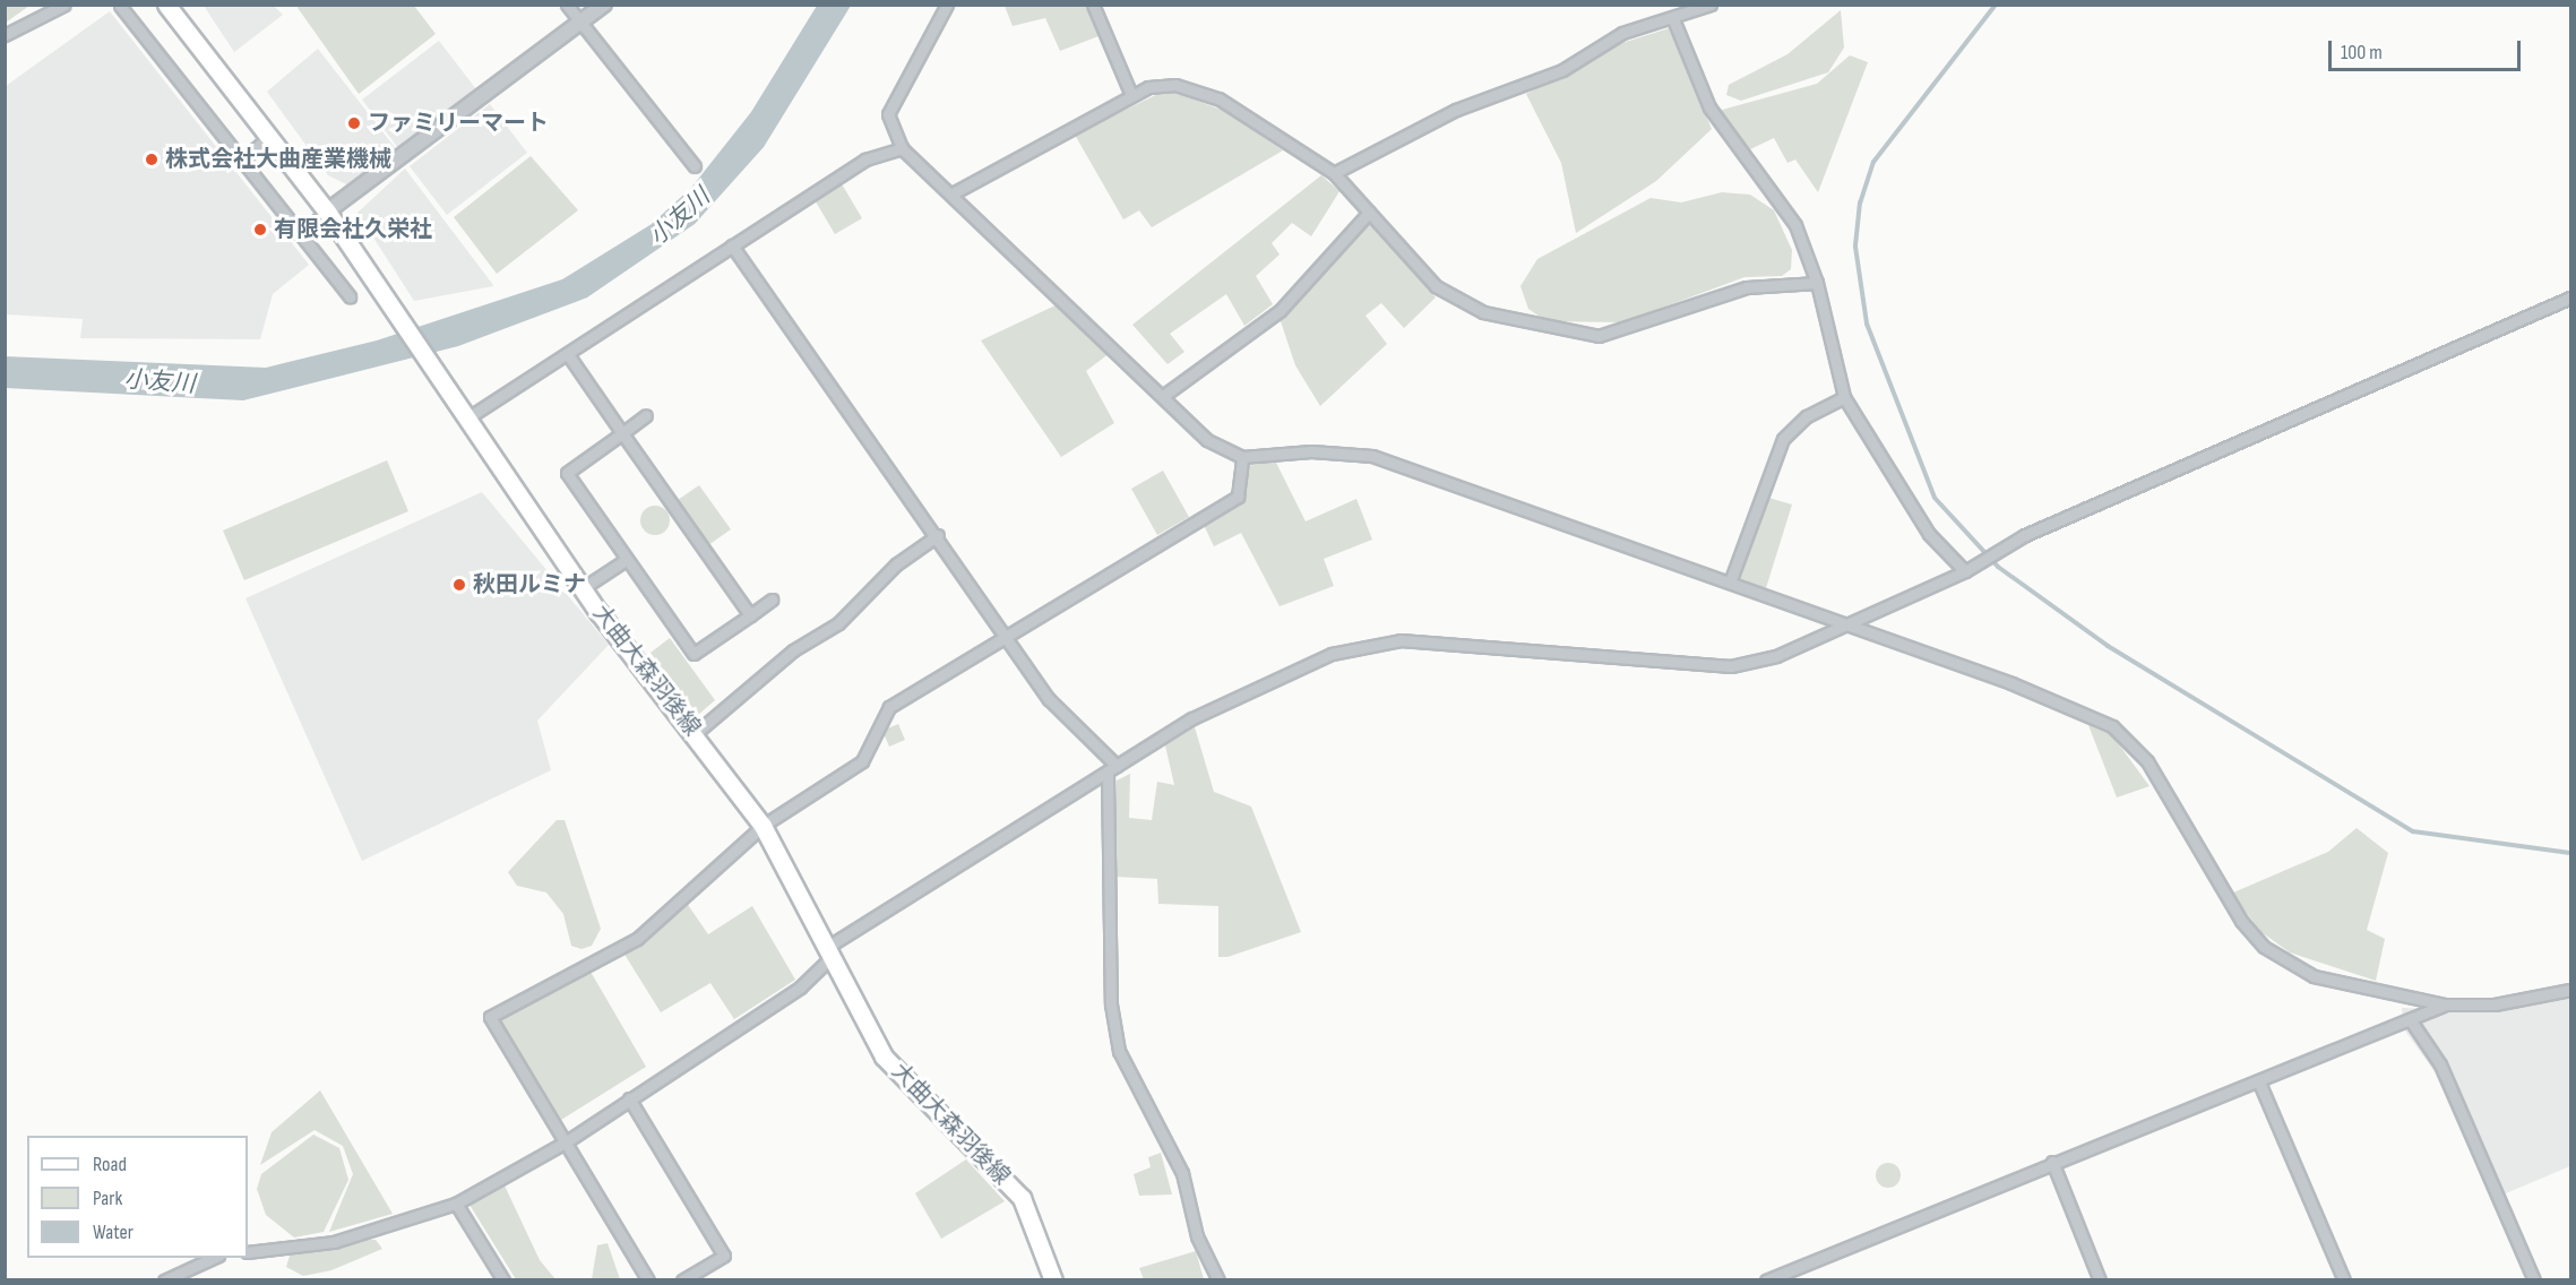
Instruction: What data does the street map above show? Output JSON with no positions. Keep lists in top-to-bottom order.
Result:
{
  "streets": {
    "main road": ["大曲大森羽後線"]
  },
  "water": ["小友川"],
  "places": [
    "ファミリーマート",
    "株式会社大曲産業機械",
    "有限会社久栄社",
    "秋田ルミナ"
  ],
  "legend": ["Road", "Park", "Water"],
  "scale_bar": "100 m"
}
